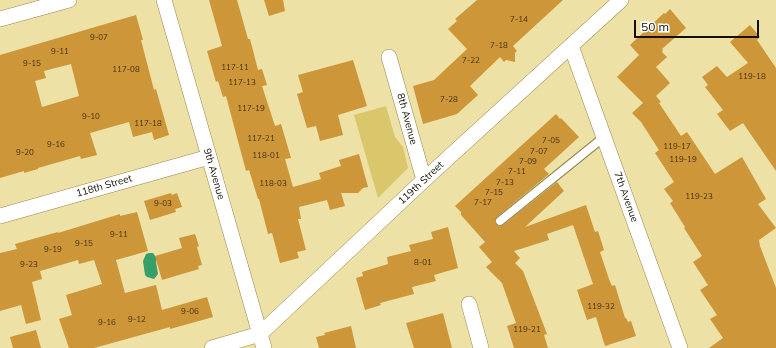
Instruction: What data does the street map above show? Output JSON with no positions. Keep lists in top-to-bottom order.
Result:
{
  "streets": {
    "street": [
      "8th Avenue",
      "9th Avenue",
      "119th Street",
      "118th Street",
      "7th Avenue"
    ]
  },
  "crossings": [
    ["8th Avenue", "119th Street"],
    ["9th Avenue", "119th Street"],
    ["9th Avenue", "118th Street"],
    ["119th Street", "7th Avenue"]
  ],
  "house_numbers": [
    "7-14",
    "9-07",
    "7-18",
    "9-11",
    "7-22",
    "9-15",
    "117-11",
    "117-08",
    "119-18",
    "117-13",
    "7-28",
    "117-19",
    "9-10",
    "117-18",
    "117-21",
    "7-05",
    "9-16",
    "119-17",
    "7-07",
    "9-20",
    "118-01",
    "119-19",
    "7-09",
    "7-11",
    "7-13",
    "118-03",
    "7-15",
    "119-23",
    "7-17",
    "9-03",
    "9-11",
    "9-15",
    "9-19",
    "8-01",
    "9-23",
    "119-32",
    "9-06",
    "9-12",
    "9-16",
    "119-21"
  ],
  "scale_bar": "50 m"
}
